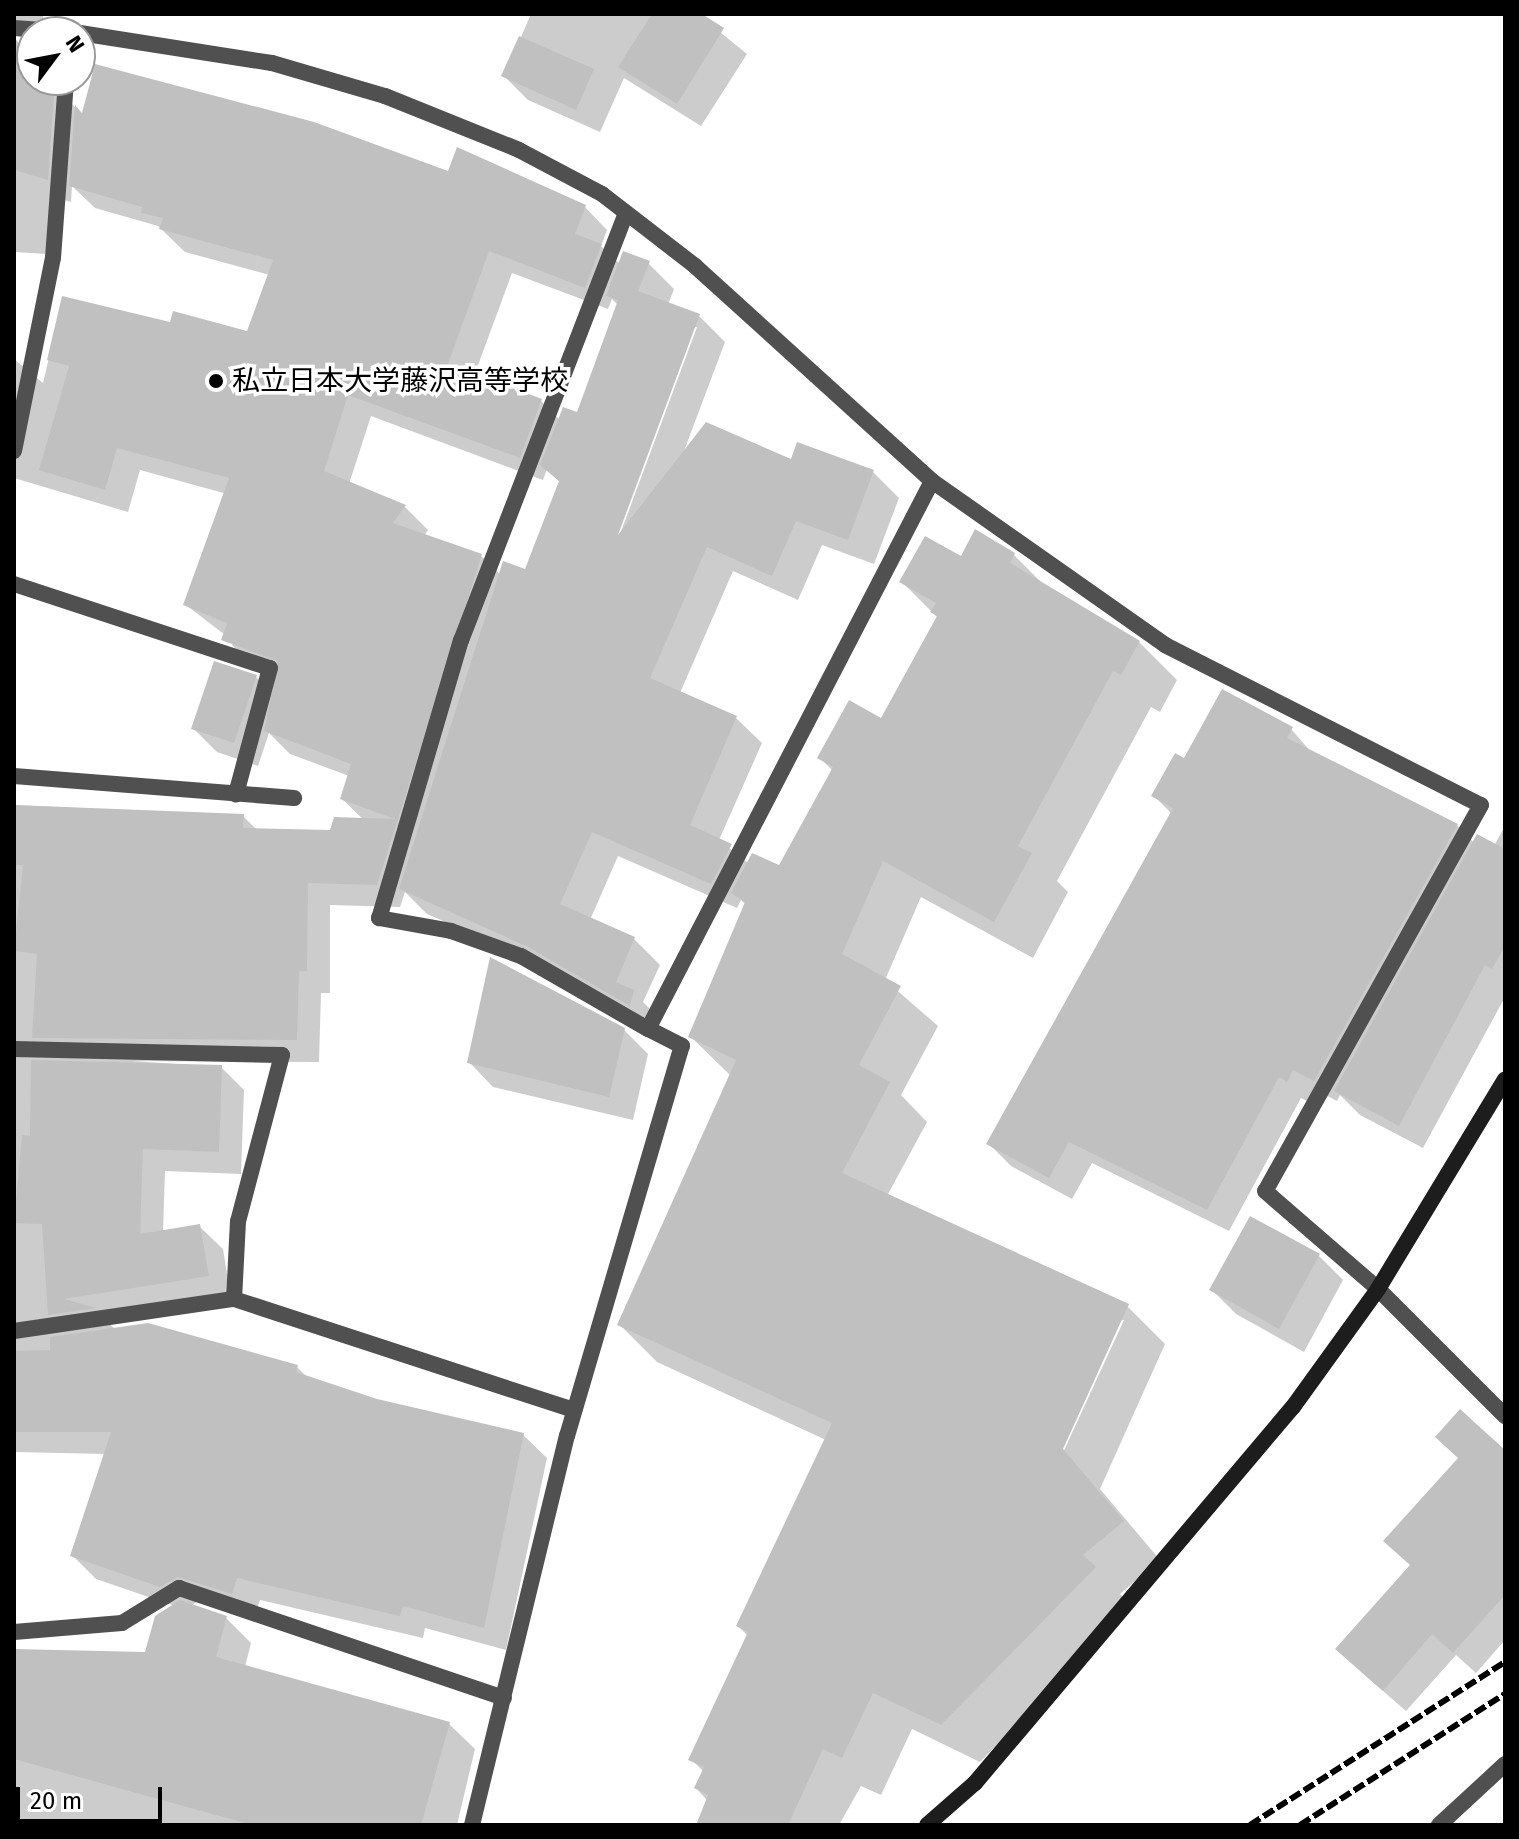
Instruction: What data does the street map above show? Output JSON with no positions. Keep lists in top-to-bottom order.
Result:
{
  "places": ["私立日本大学藤沢高等学校"],
  "scale_bar": "20 m",
  "north": "top right"
}
